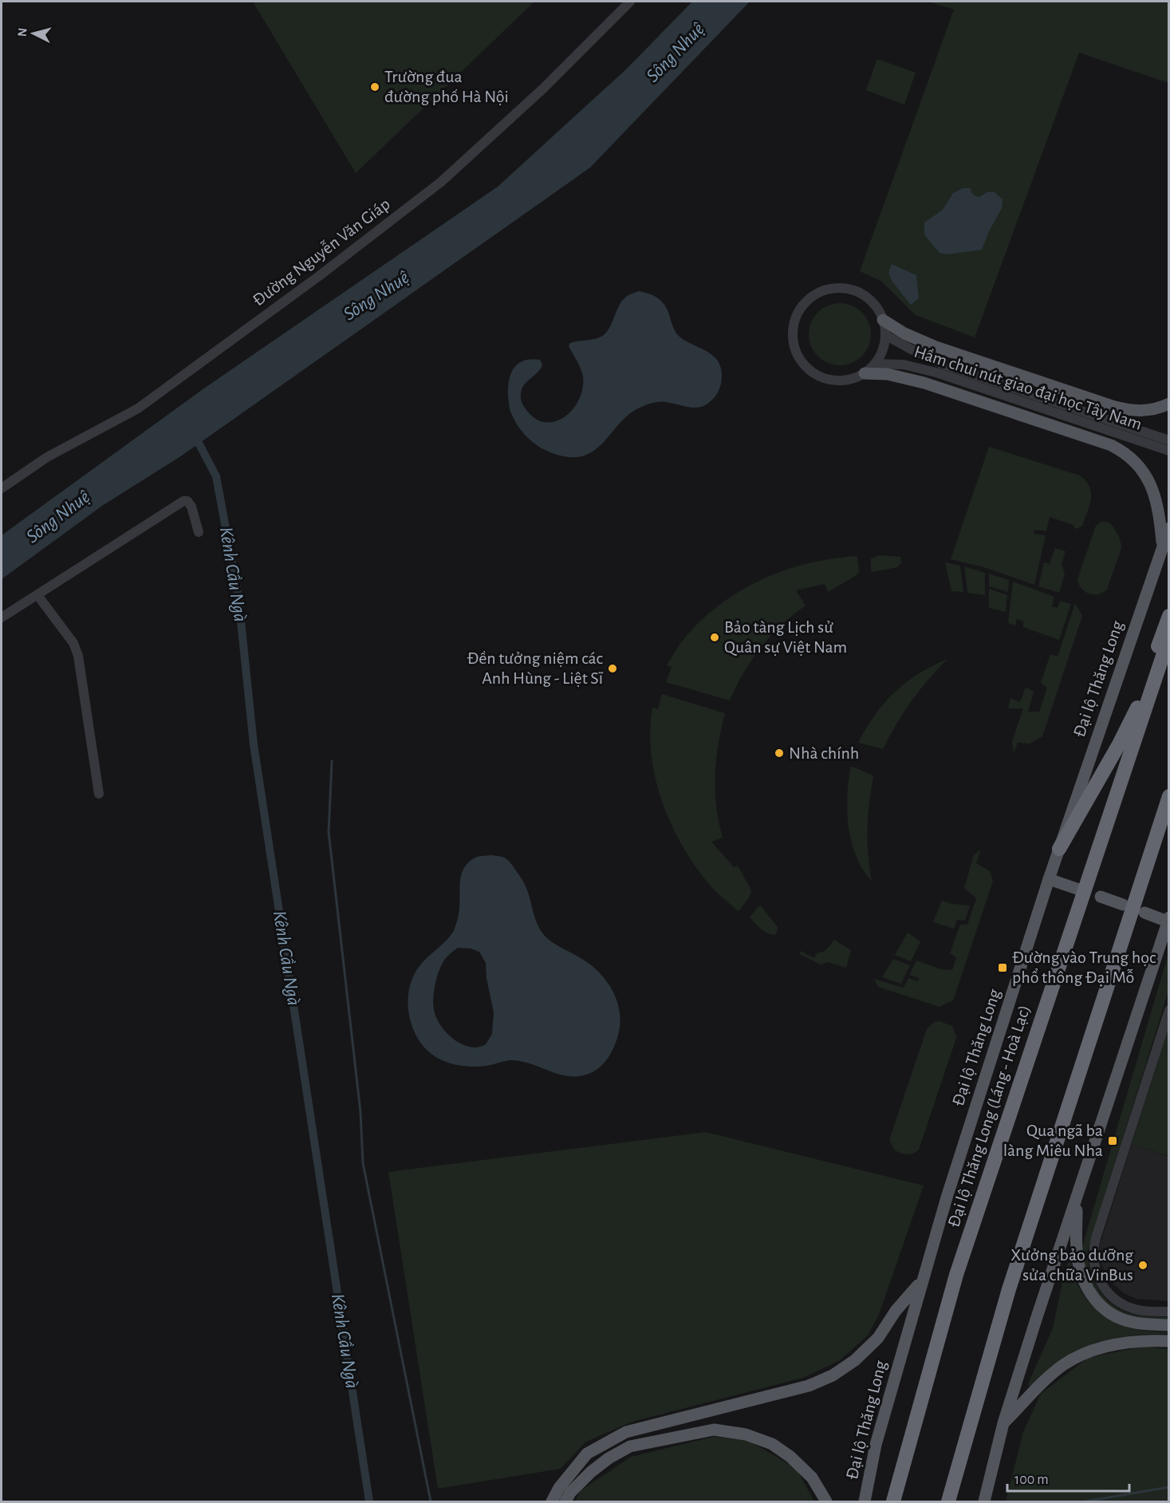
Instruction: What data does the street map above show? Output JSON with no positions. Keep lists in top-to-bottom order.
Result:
{
  "streets": {
    "highway": ["Đại lộ Thăng Long (Láng - Hoà Lạc)"],
    "main road": ["Đại lộ Thăng Long"],
    "street": ["Đường Nguyễn Văn Giáp", "Hầm chui nút giao đại học Tây Nam"]
  },
  "water": ["Sông Nhuệ", "Kênh Cầu Ngà"],
  "places": {
    "other": [
      "Trường đua đường phố Hà Nội",
      "Bảo tàng Lịch sử Quân sự Việt Nam",
      "Đền tưởng niệm các Anh Hùng - Liệt Sĩ",
      "Nhà chính",
      "Xưởng bảo dưỡng sửa chữa VinBus"
    ],
    "transit": ["Đường vào Trung học phổ thông Đại Mỗ", "Qua ngã ba làng Miêu Nha"]
  },
  "scale_bar": "100 m",
  "north": "left"
}
